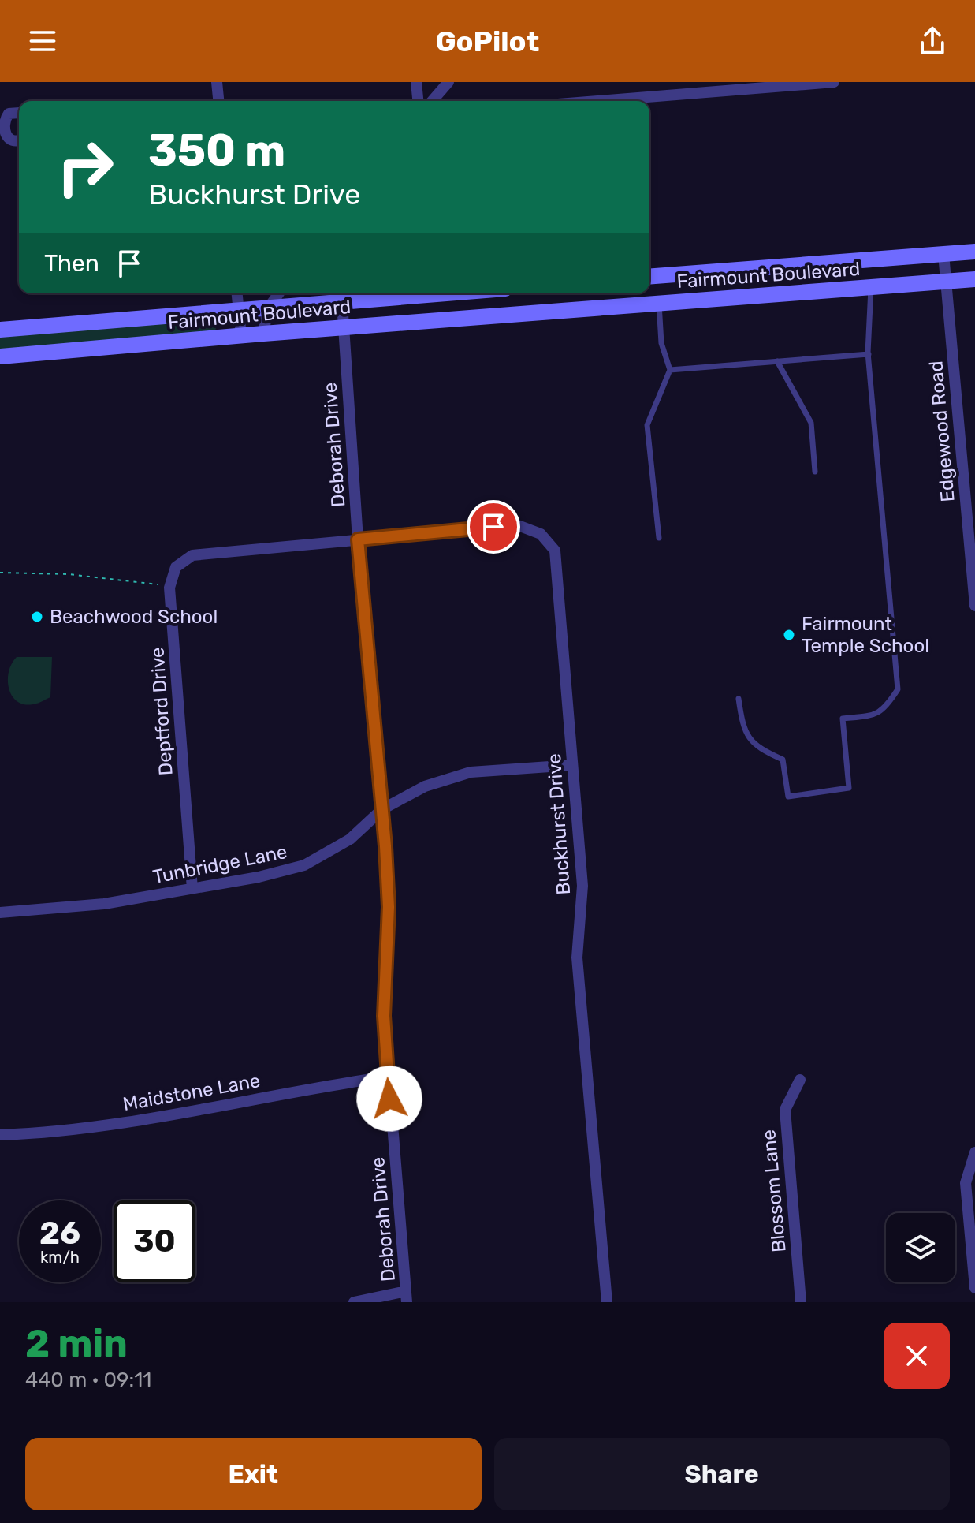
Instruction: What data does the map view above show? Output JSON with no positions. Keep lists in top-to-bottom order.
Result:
{
  "streets": {
    "main road": ["Fairmount Boulevard"],
    "street": [
      "Edgewood Road",
      "Deborah Drive",
      "Deptford Drive",
      "Buckhurst Drive",
      "Tunbridge Lane",
      "Maidstone Lane",
      "Blossom Lane"
    ]
  },
  "crossings": [
    ["Fairmount Boulevard", "Edgewood Road"],
    ["Fairmount Boulevard", "Deborah Drive"],
    ["Deborah Drive", "Deptford Drive"],
    ["Deborah Drive", "Buckhurst Drive"],
    ["Deborah Drive", "Tunbridge Lane"],
    ["Deborah Drive", "Maidstone Lane"],
    ["Deptford Drive", "Buckhurst Drive"],
    ["Deptford Drive", "Tunbridge Lane"],
    ["Buckhurst Drive", "Tunbridge Lane"]
  ],
  "places": ["Beachwood School", "Fairmount Temple School"],
  "page": {
    "header": "GoPilot",
    "turn": ["350 m", "Buckhurst Drive"],
    "then": "Then",
    "speed": "26 km/h",
    "limit": "30",
    "heading": ["2 min", "440 m · 09:11"],
    "buttons": ["Exit", "Share"]
  }
}
